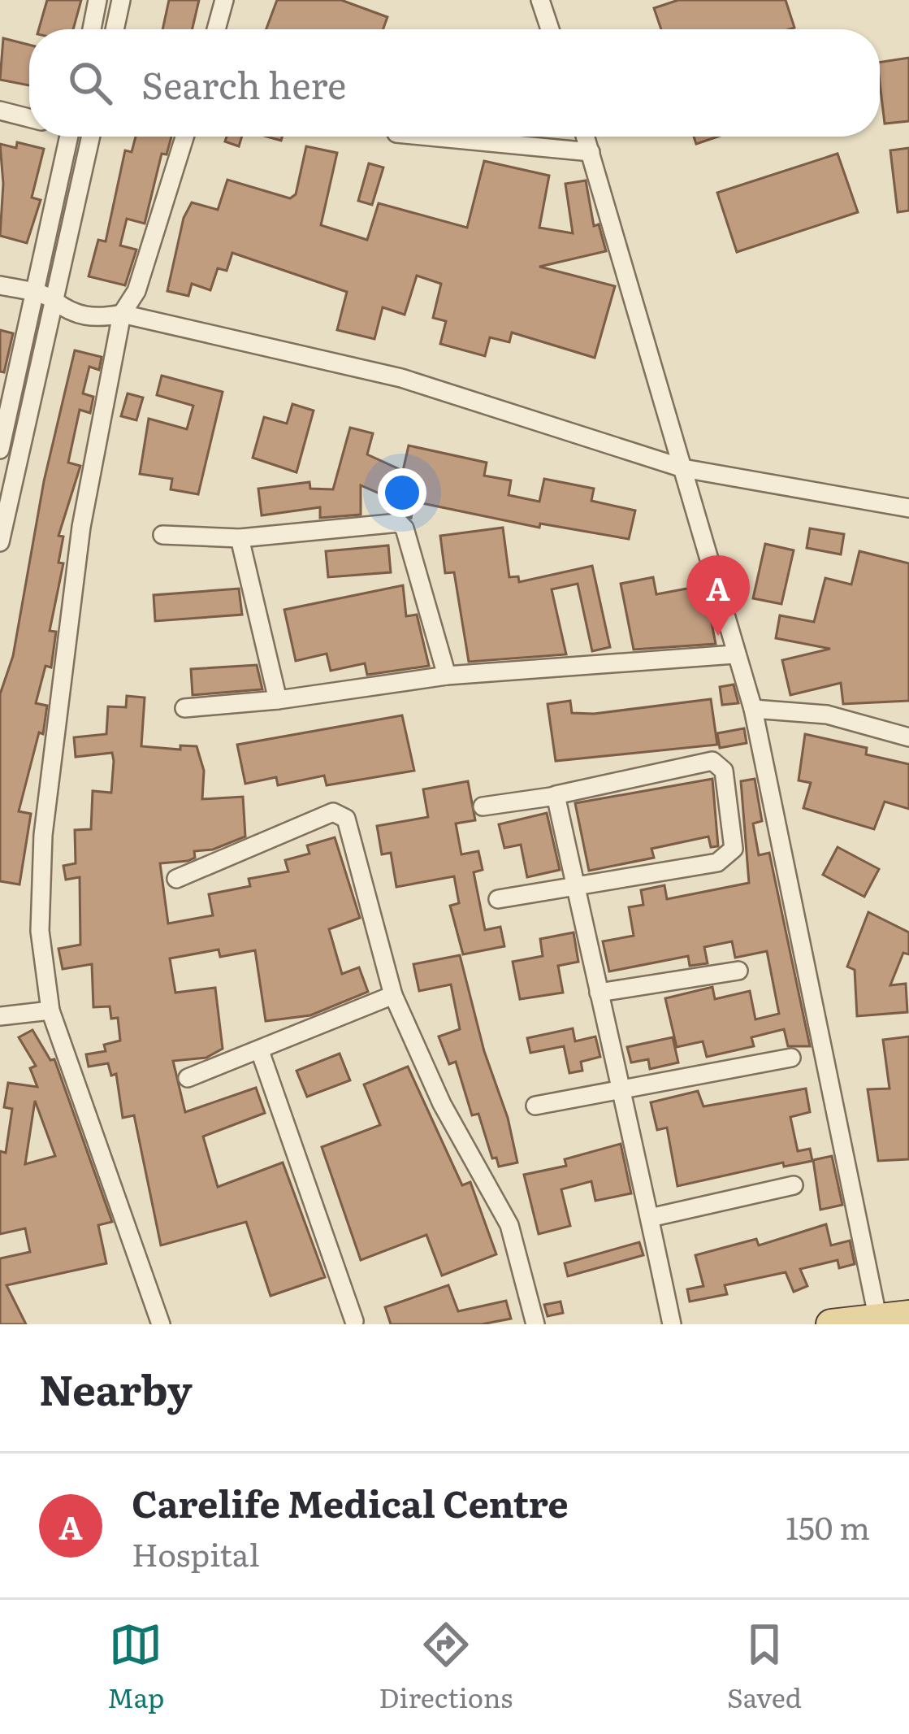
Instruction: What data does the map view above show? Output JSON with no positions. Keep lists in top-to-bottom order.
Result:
{
  "page": {
    "search": "Search here",
    "pins": "A",
    "heading": "Nearby",
    "list": [
      {
        "mark": "A",
        "name": "Carelife Medical Centre",
        "note": "Hospital",
        "value": "150 m"
      }
    ],
    "nav": ["Map", "Directions", "Saved"]
  }
}
